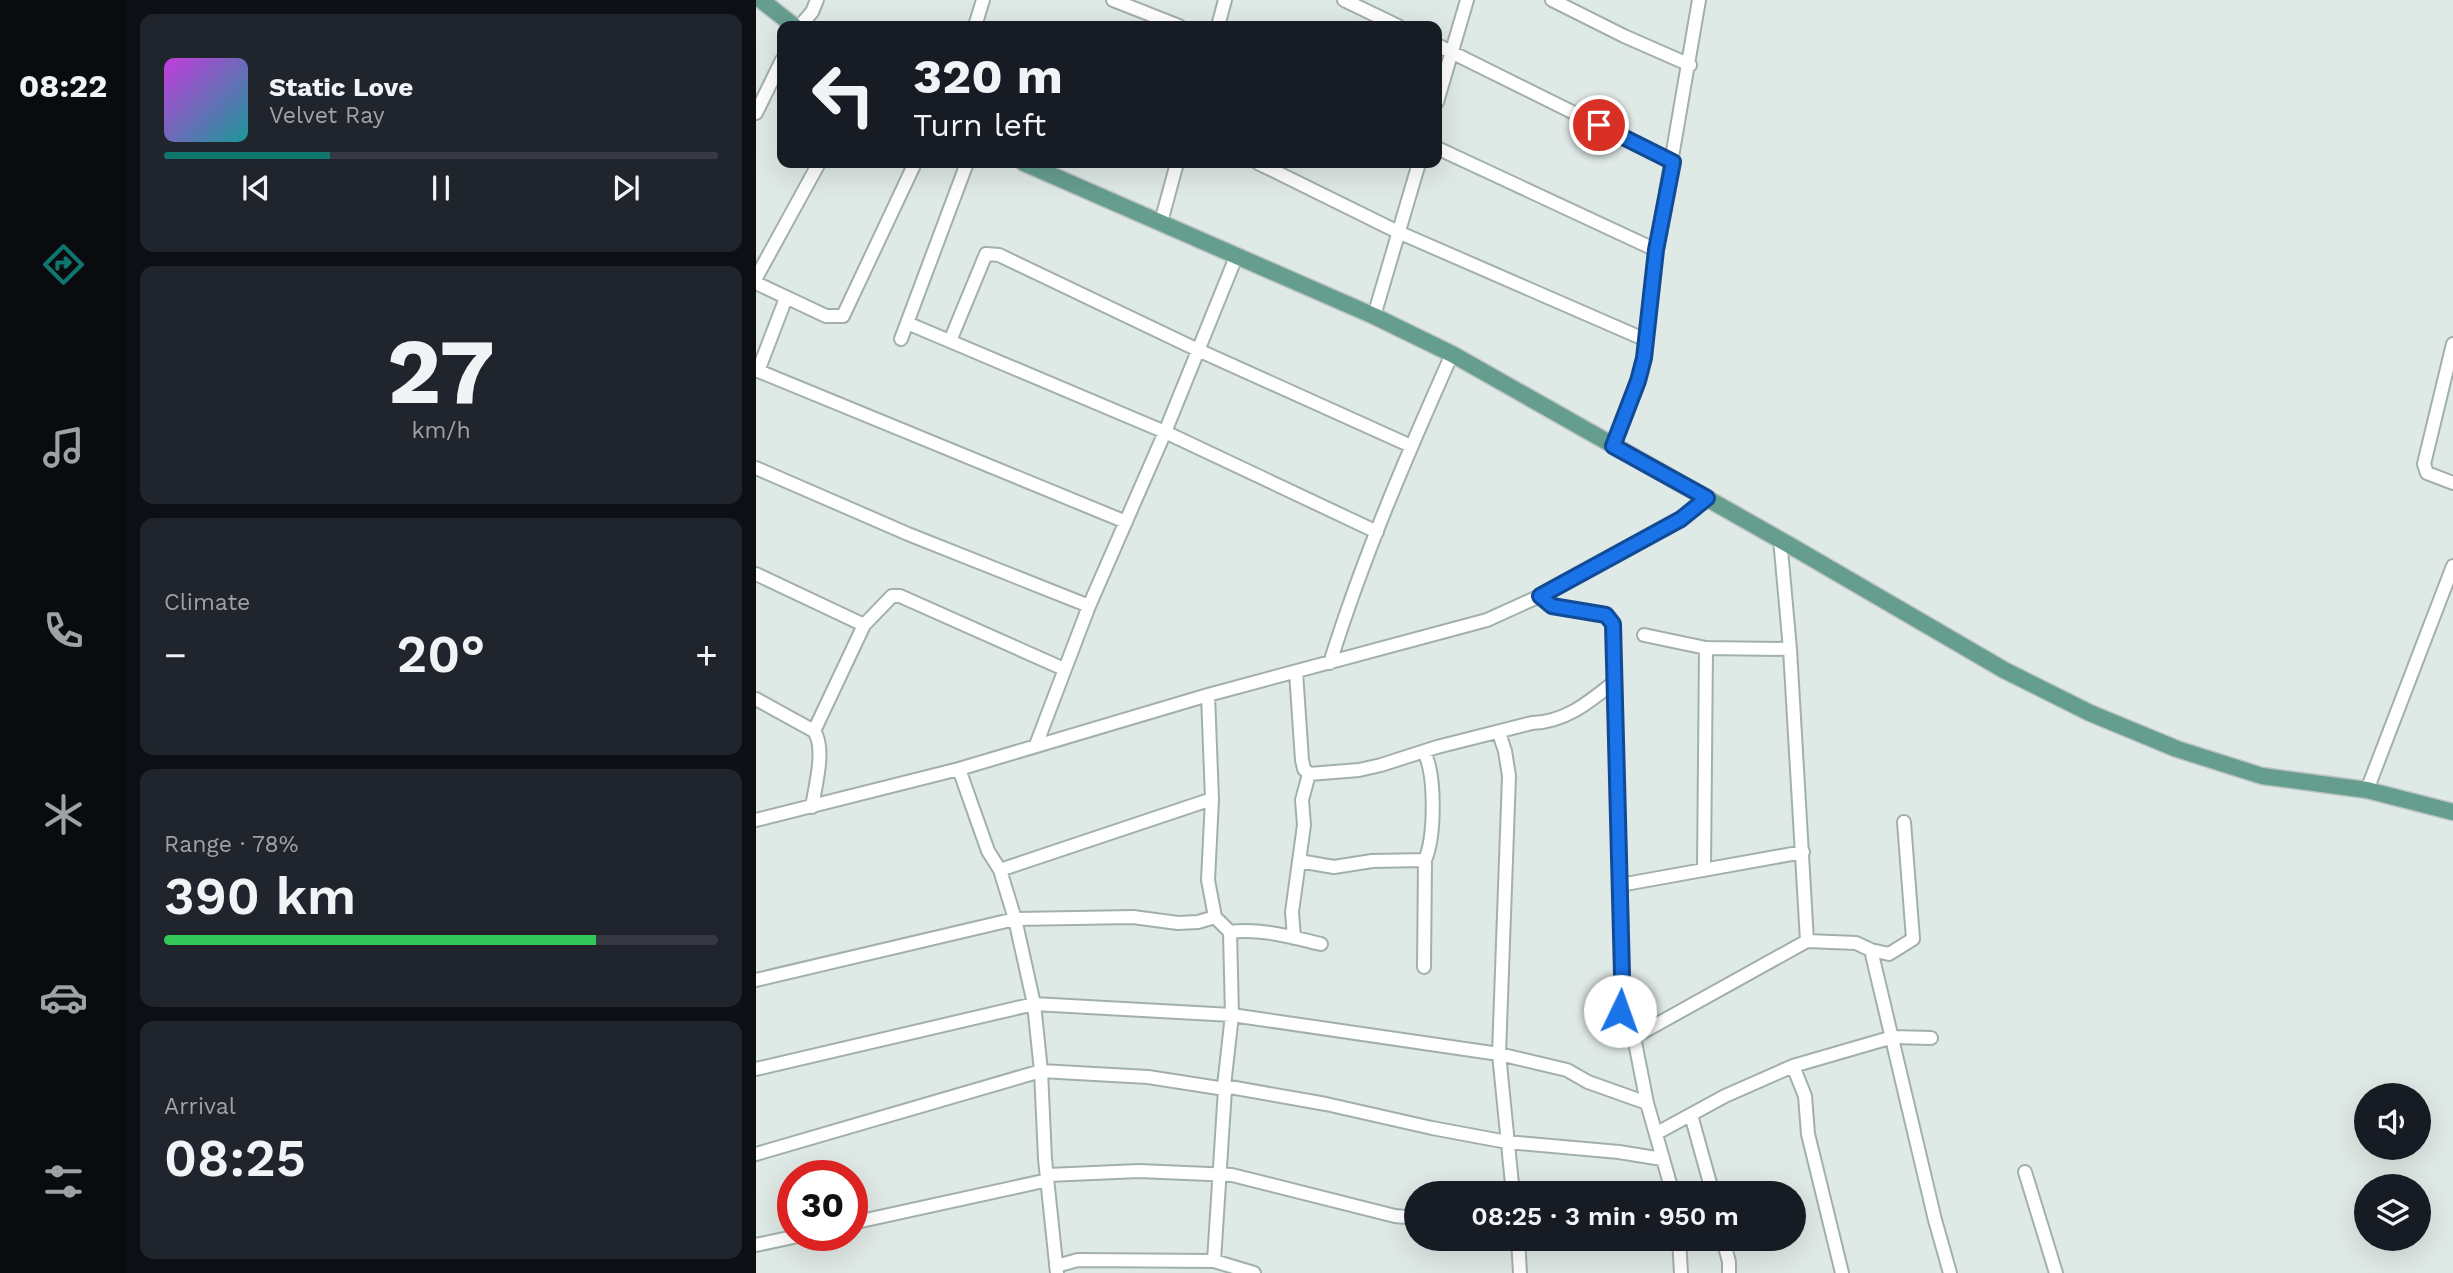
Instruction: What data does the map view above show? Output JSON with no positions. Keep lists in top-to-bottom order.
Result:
{
  "page": {
    "tabs": "08:22",
    "turn": ["320 m", "Turn left"],
    "song": ["Static Love", "Velvet Ray"],
    "tile": [
      ["27", "km/h"],
      "Climate",
      ["Range · 78%", "390 km"],
      ["Arrival", "08:25"]
    ],
    "heat": ["−", "20°", "+"],
    "limit": "30",
    "trip": "08:25 · 3 min · 950 m"
  }
}
